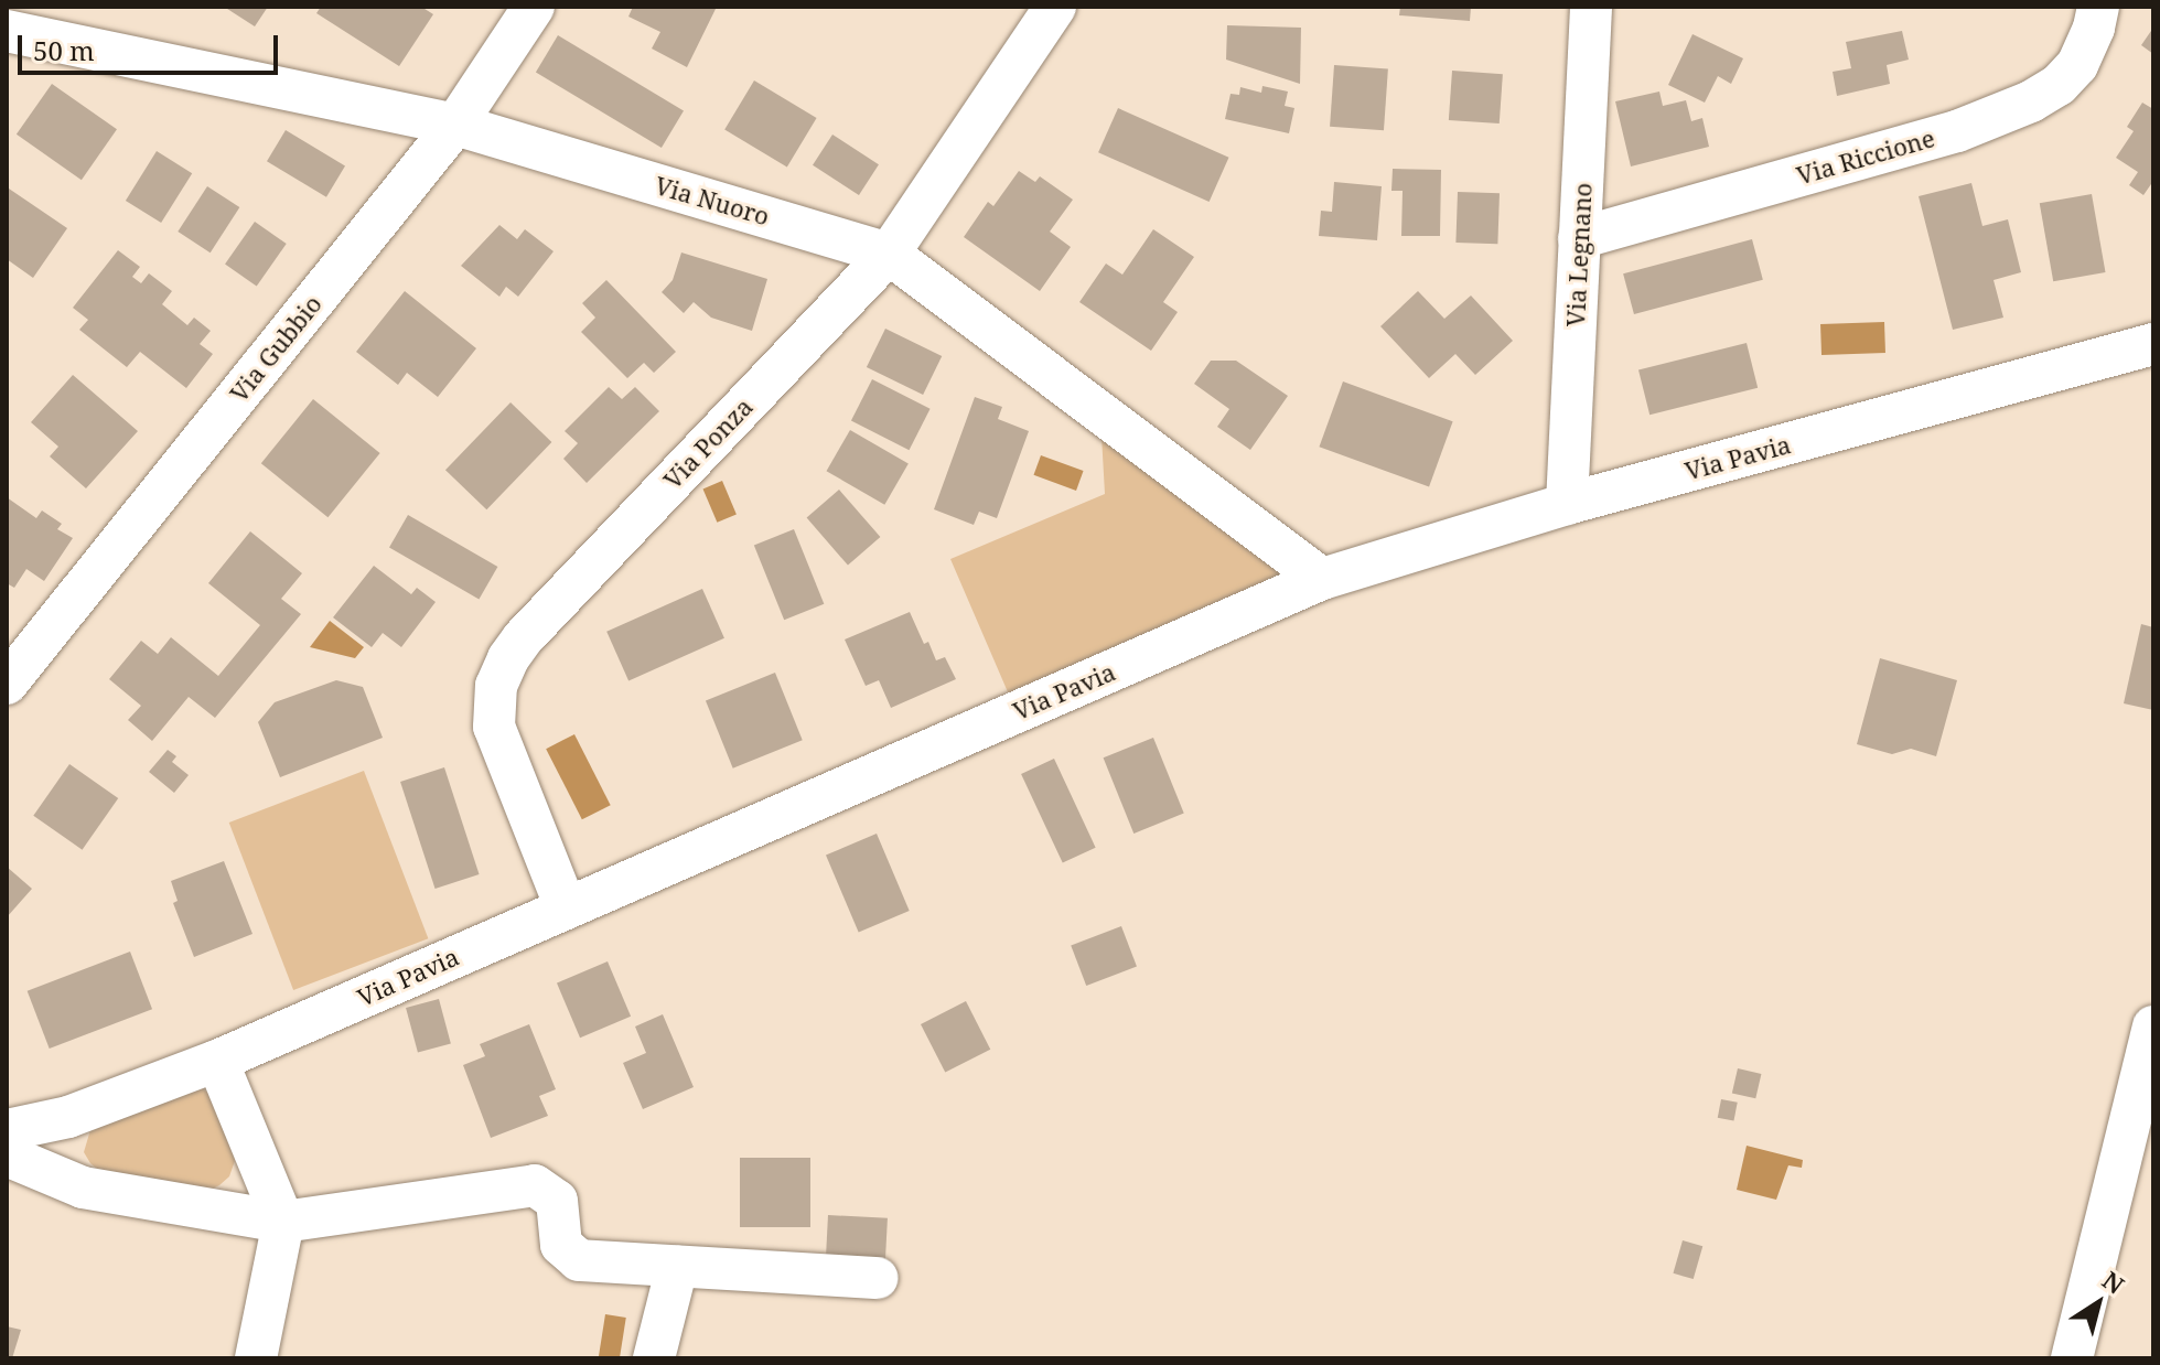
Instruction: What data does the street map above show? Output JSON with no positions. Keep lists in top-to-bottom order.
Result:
{
  "streets": {
    "street": [
      "Via Riccione",
      "Via Nuoro",
      "Via Legnano",
      "Via Gubbio",
      "Via Ponza",
      "Via Pavia"
    ]
  },
  "crossings": [
    ["Via Riccione", "Via Legnano"],
    ["Via Nuoro", "Via Gubbio"],
    ["Via Nuoro", "Via Ponza"],
    ["Via Nuoro", "Via Pavia"],
    ["Via Legnano", "Via Pavia"],
    ["Via Ponza", "Via Pavia"]
  ],
  "scale_bar": "50 m",
  "north": "top right"
}
